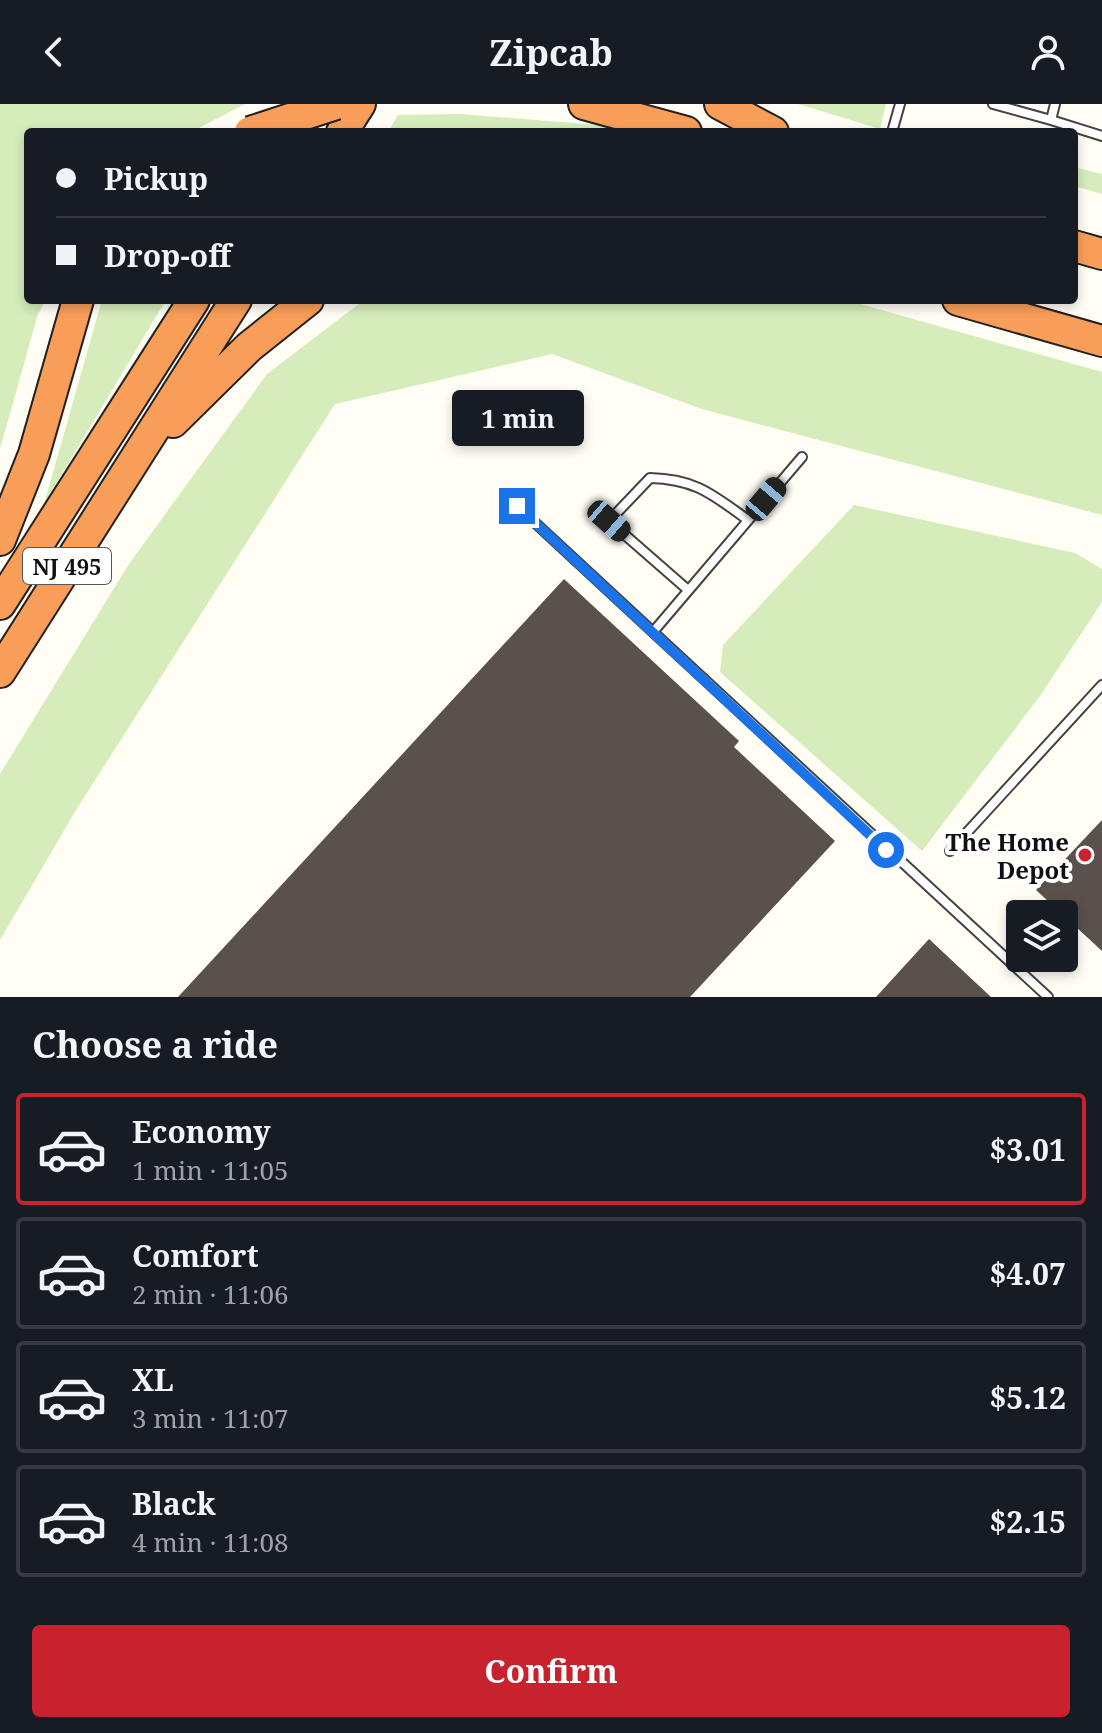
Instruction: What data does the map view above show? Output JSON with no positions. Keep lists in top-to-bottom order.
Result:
{
  "streets": {
    "highway": ["NJ 495"]
  },
  "places": ["The Home Depot"],
  "page": {
    "header": "Zipcab",
    "banner": ["Pickup", "Drop-off"],
    "bubble": "1 min",
    "heading": "Choose a ride",
    "list": [
      {
        "name": "Economy",
        "note": "1 min · 11:05",
        "value": "$3.01"
      },
      {
        "name": "Comfort",
        "note": "2 min · 11:06",
        "value": "$4.07"
      },
      {
        "name": "XL",
        "note": "3 min · 11:07",
        "value": "$5.12"
      },
      {
        "name": "Black",
        "note": "4 min · 11:08",
        "value": "$2.15"
      }
    ],
    "buttons": "Confirm"
  }
}
